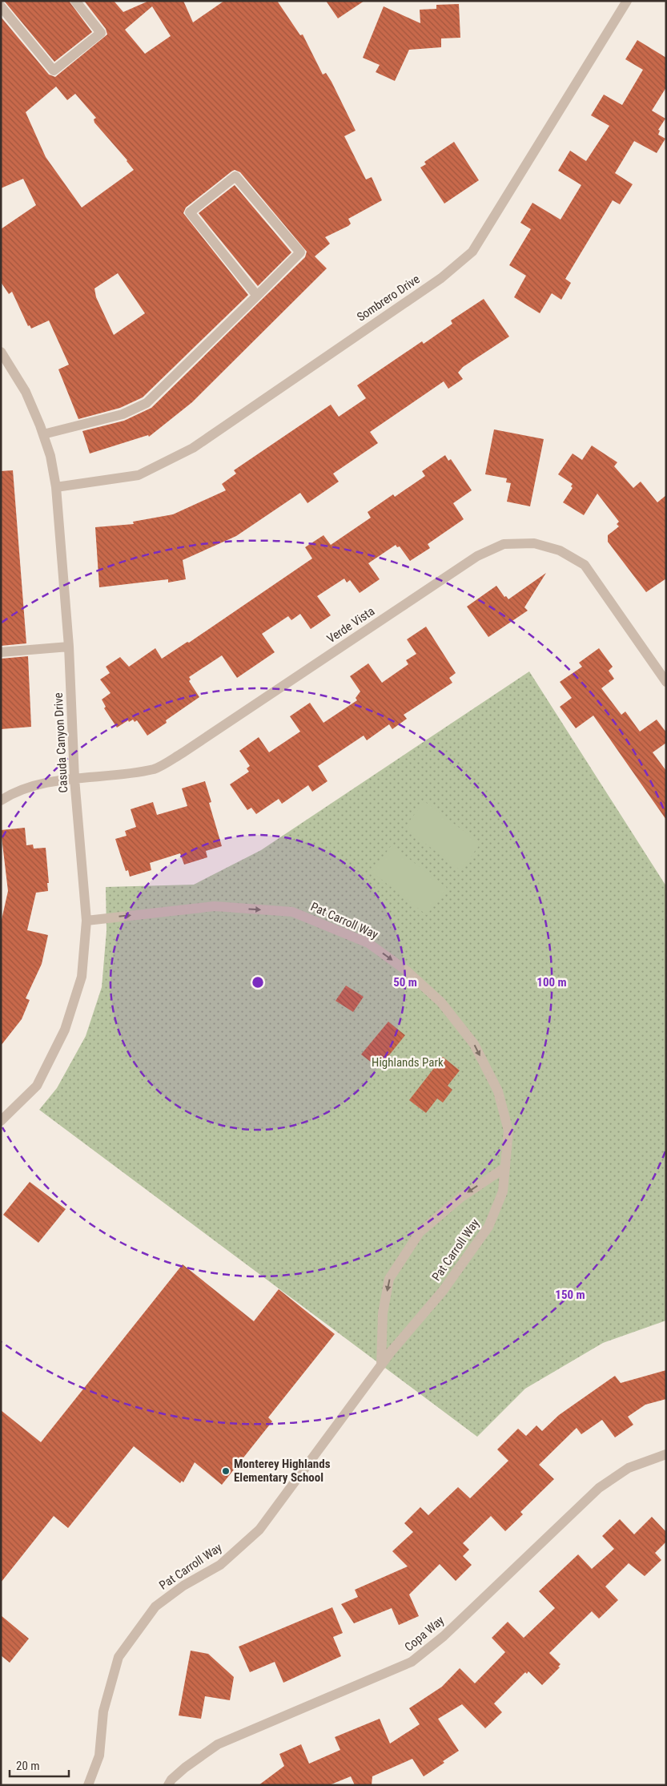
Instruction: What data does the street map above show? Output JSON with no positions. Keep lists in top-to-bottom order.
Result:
{
  "streets": {
    "street": [
      "Sombrero Drive",
      "Verde Vista",
      "Casuda Canyon Drive",
      "Pat Carroll Way",
      "Copa Way"
    ]
  },
  "crossings": [
    ["Sombrero Drive", "Casuda Canyon Drive"],
    ["Verde Vista", "Casuda Canyon Drive"],
    ["Casuda Canyon Drive", "Pat Carroll Way"]
  ],
  "one_way": ["Pat Carroll Way"],
  "parks": ["Highlands Park"],
  "places": ["Monterey Highlands Elementary School"],
  "scale_bar": "20 m",
  "rings": ["50 m", "100 m", "150 m"]
}
